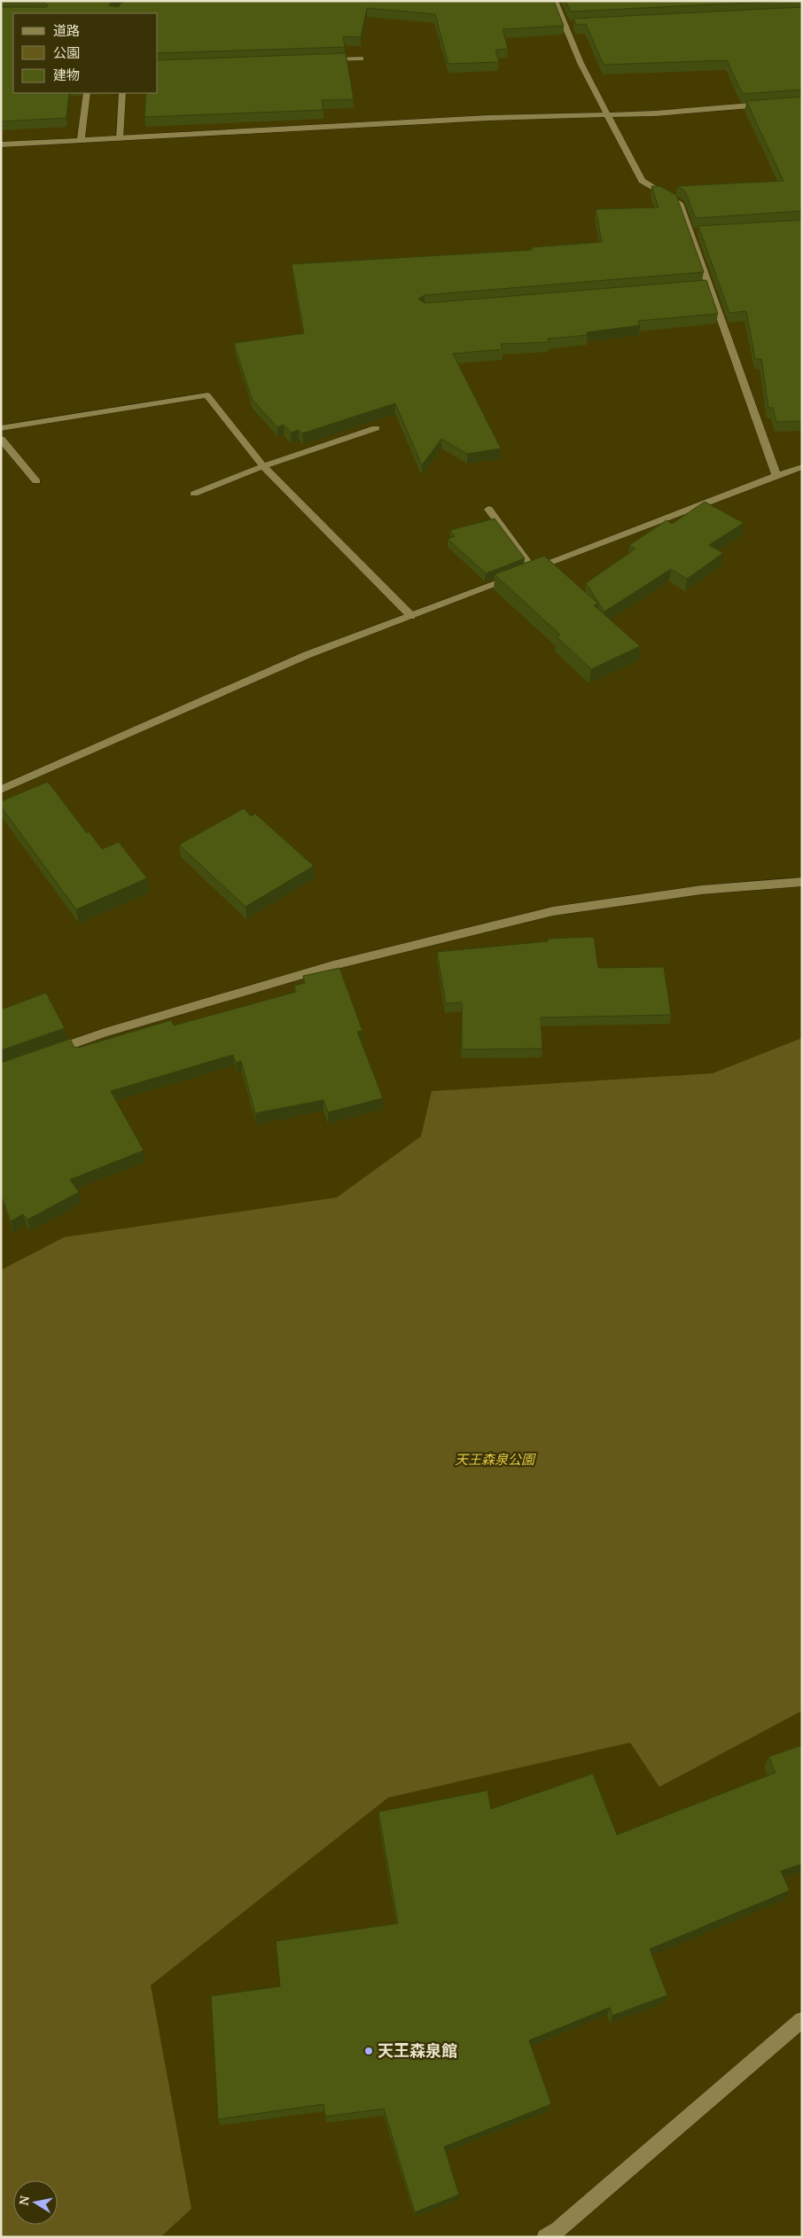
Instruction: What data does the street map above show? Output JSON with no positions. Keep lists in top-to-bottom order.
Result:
{
  "parks": ["天王森泉公園"],
  "places": ["天王森泉館"],
  "legend": ["道路", "公園", "建物"],
  "north": "left"
}
